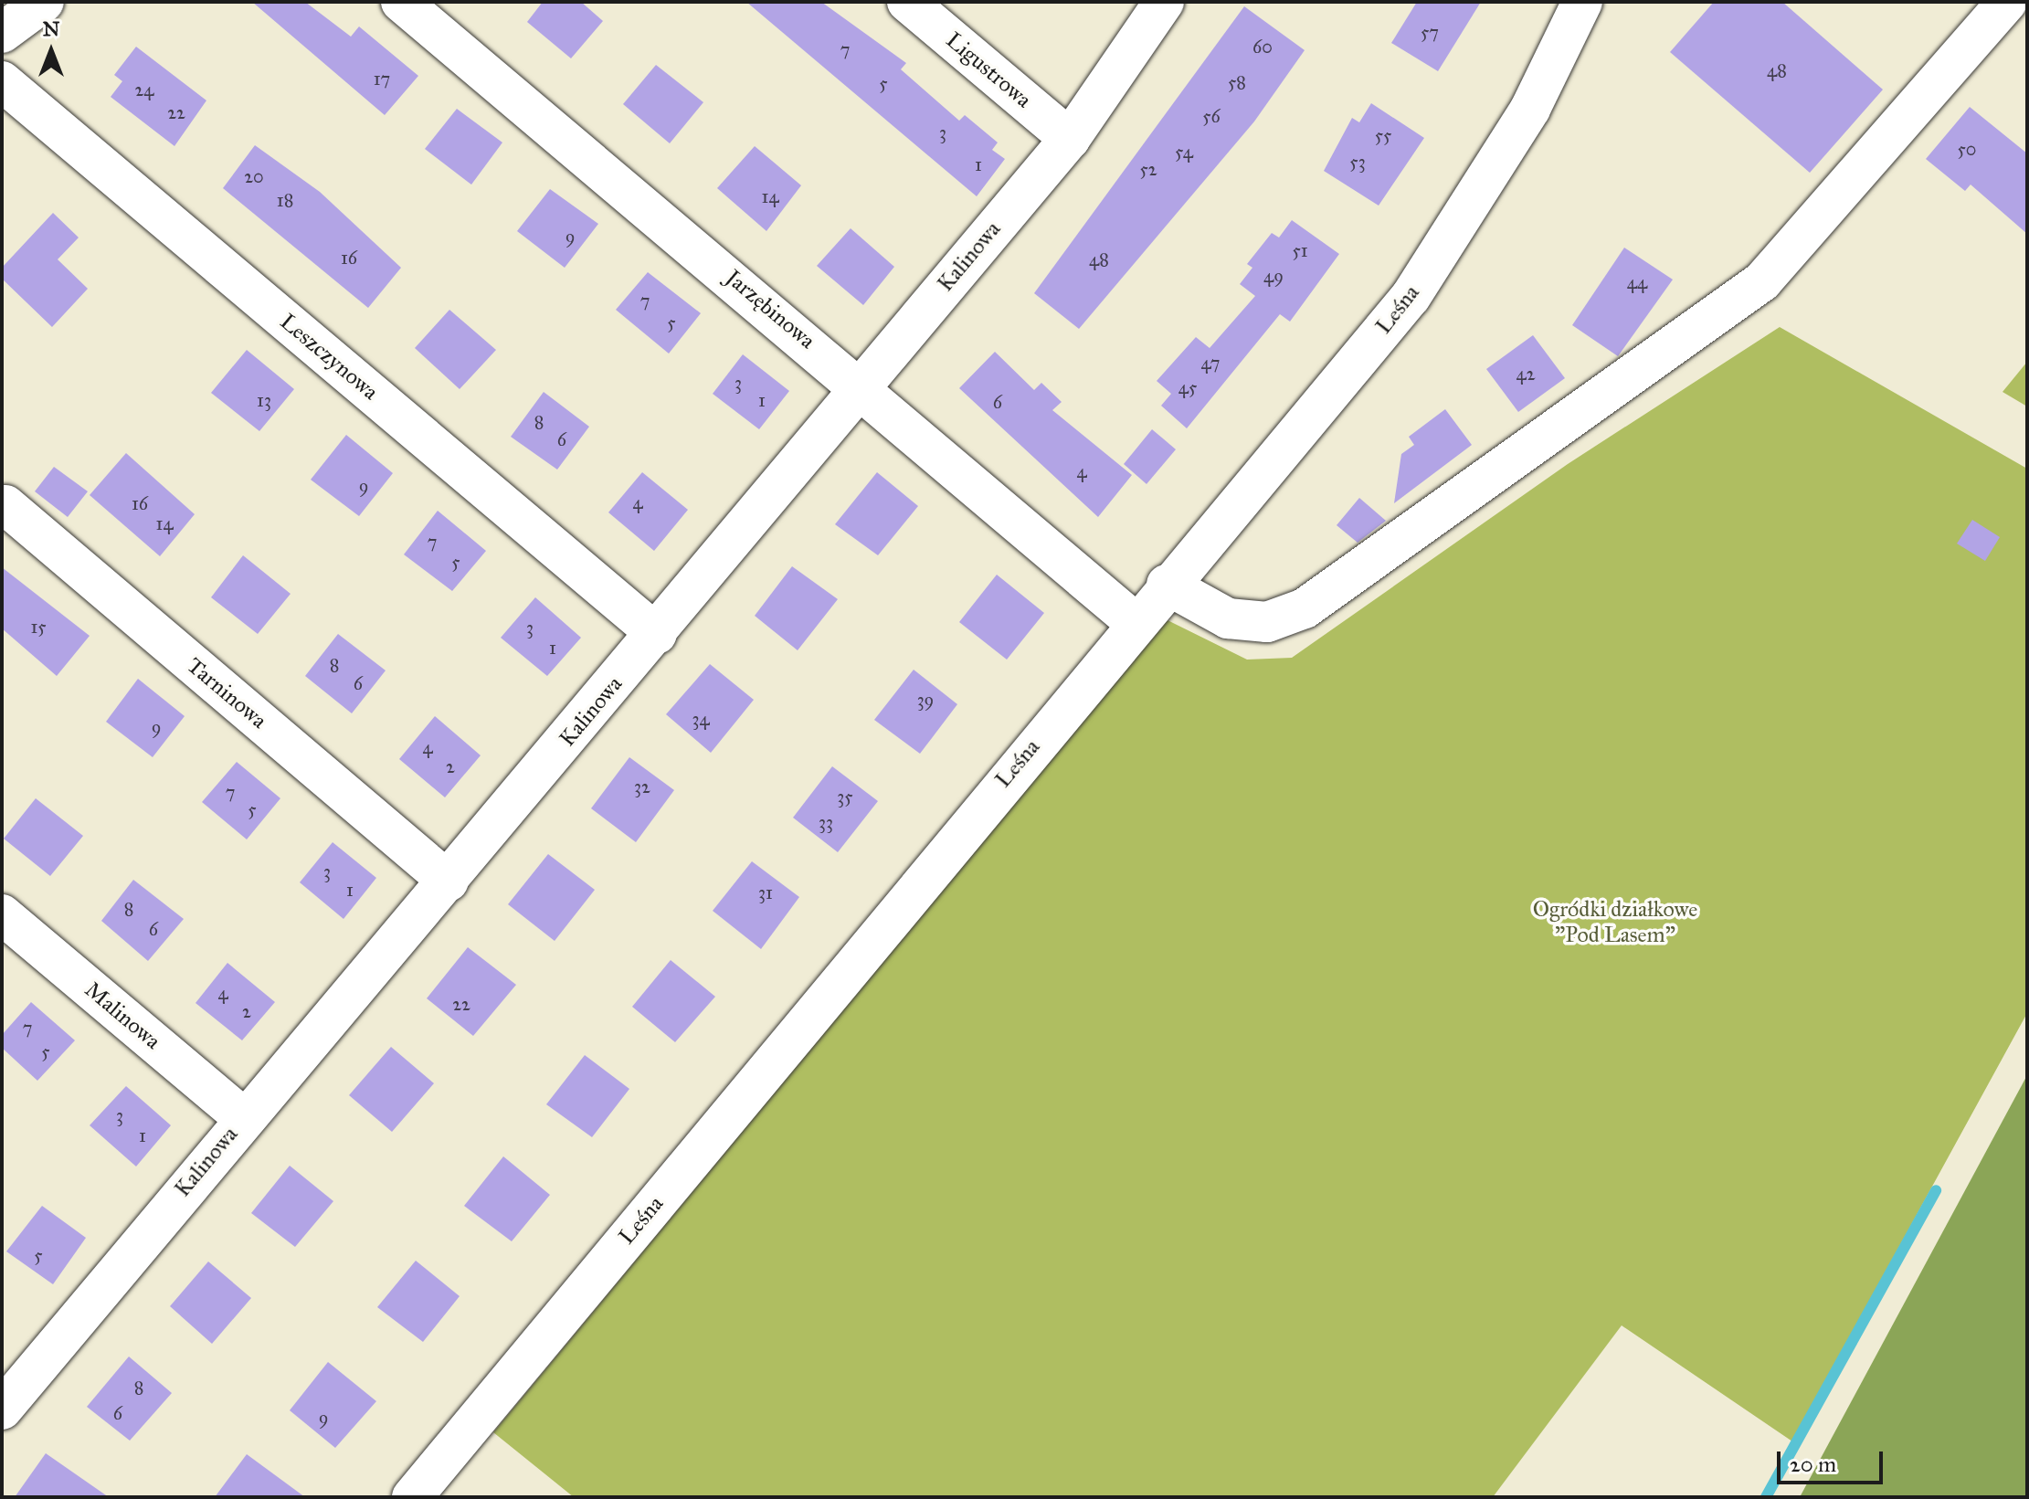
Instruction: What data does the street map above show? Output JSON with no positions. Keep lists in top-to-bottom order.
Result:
{
  "streets": {
    "street": [
      "Ligustrowa",
      "Kalinowa",
      "Jarzębinowa",
      "Leśna",
      "Leszczynowa",
      "Tarninowa",
      "Malinowa"
    ]
  },
  "crossings": [
    ["Ligustrowa", "Kalinowa"],
    ["Kalinowa", "Jarzębinowa"],
    ["Kalinowa", "Leszczynowa"],
    ["Kalinowa", "Tarninowa"],
    ["Kalinowa", "Malinowa"],
    ["Jarzębinowa", "Leśna"]
  ],
  "parks": ["Ogródki działkowe \"Pod Lasem\""],
  "house_numbers": [
    "57",
    "60",
    "7",
    "48",
    "17",
    "58",
    "5",
    "24",
    "22",
    "56",
    "3",
    "55",
    "50",
    "54",
    "53",
    "1",
    "52",
    "20",
    "14",
    "18",
    "9",
    "51",
    "16",
    "48",
    "49",
    "44",
    "7",
    "5",
    "47",
    "42",
    "3",
    "45",
    "13",
    "1",
    "6",
    "8",
    "6",
    "4",
    "9",
    "4",
    "16",
    "14",
    "7",
    "5",
    "15",
    "3",
    "1",
    "8",
    "6",
    "39",
    "34",
    "9",
    "4",
    "2",
    "32",
    "7",
    "35",
    "5",
    "33",
    "3",
    "1",
    "31",
    "8",
    "6",
    "4",
    "22",
    "2",
    "7",
    "5",
    "3",
    "1",
    "5",
    "8",
    "6",
    "9"
  ],
  "scale_bar": "20 m",
  "north": "top"
}
